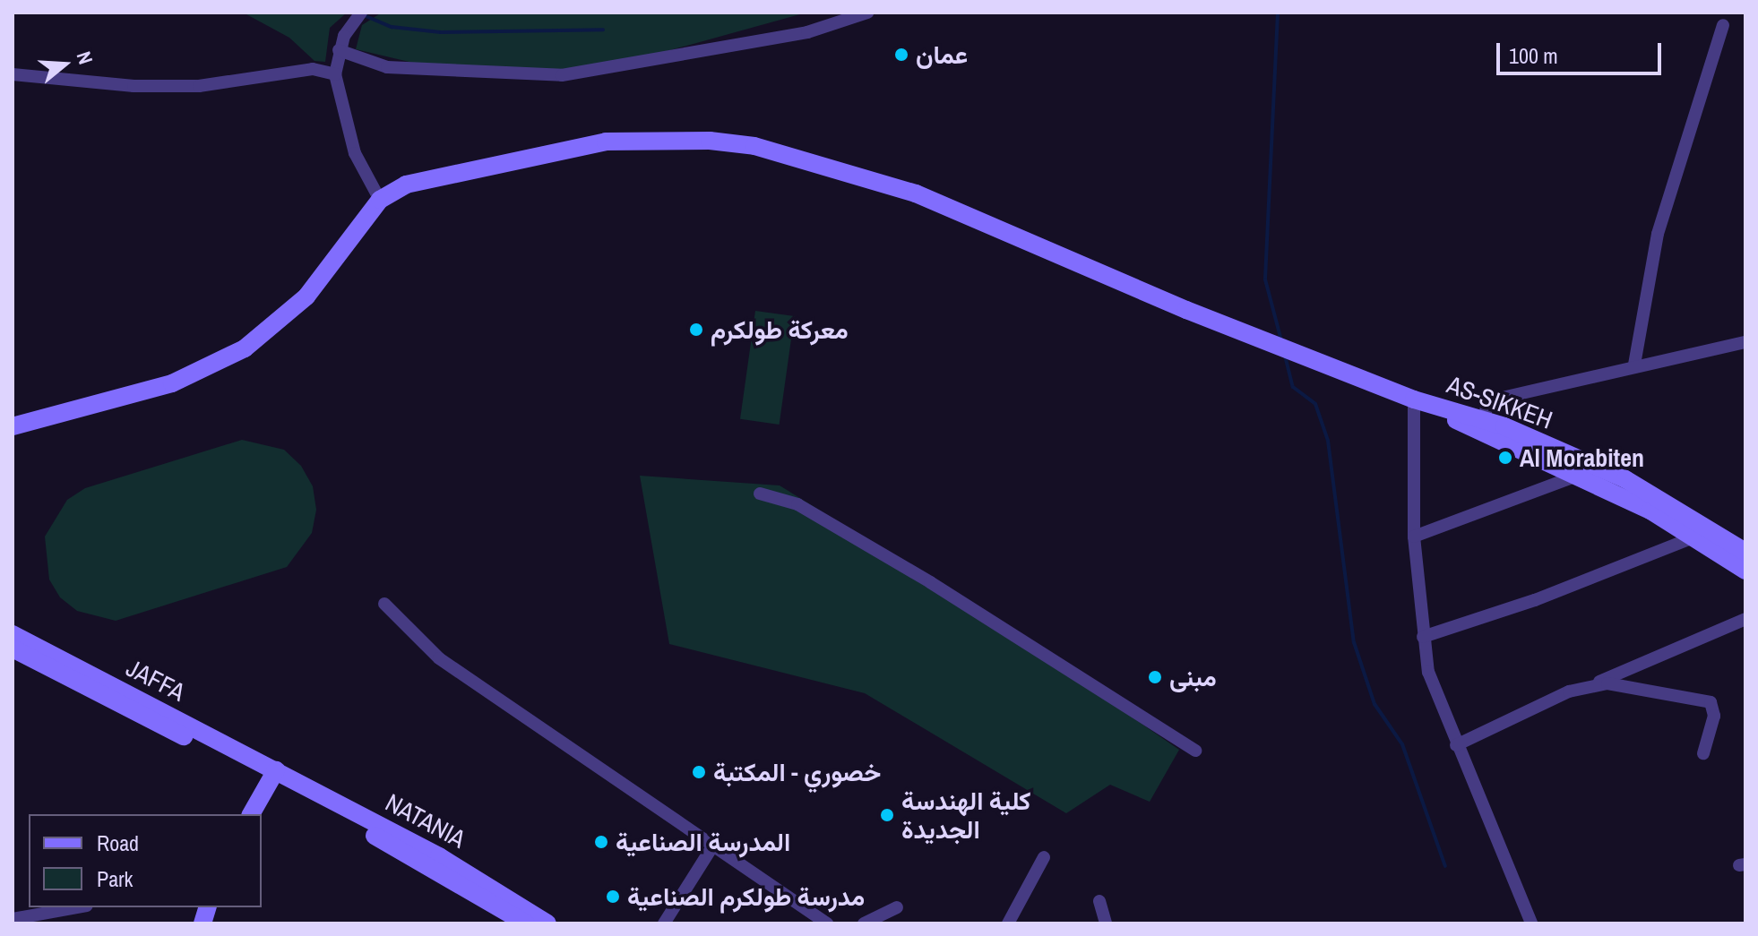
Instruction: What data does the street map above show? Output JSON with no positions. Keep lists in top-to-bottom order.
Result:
{
  "streets": {
    "street": ["AS-SIKKEH", "JAFFA", "NATANIA"]
  },
  "crossings": [
    ["JAFFA", "NATANIA"]
  ],
  "places": [
    "عمان",
    "معركة طولكرم",
    "Al Morabiten",
    "مبنى",
    "خصوري - المكتبة",
    "كلية الهندسة الجديدة",
    "المدرسة الصناعية",
    "مدرسة طولكرم الصناعية"
  ],
  "legend": ["Road", "Park"],
  "scale_bar": "100 m",
  "north": "right"
}
